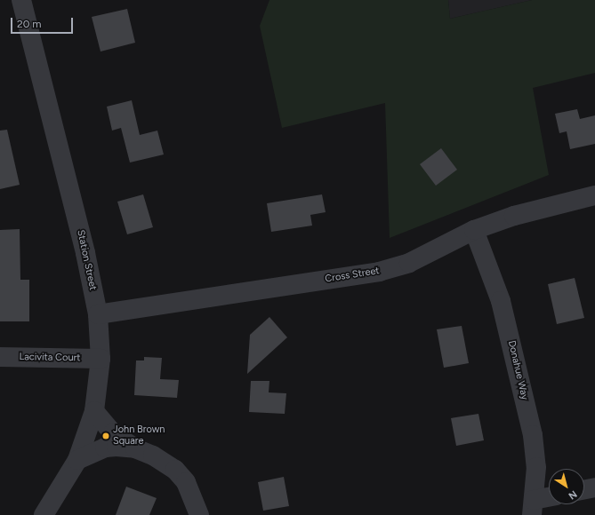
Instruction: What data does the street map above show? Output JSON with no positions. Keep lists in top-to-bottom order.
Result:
{
  "streets": {
    "street": [
      "Station Street",
      "Cross Street",
      "Lacivita Court",
      "Donahue Way"
    ]
  },
  "crossings": [
    ["Station Street", "Cross Street"],
    ["Station Street", "Lacivita Court"],
    ["Cross Street", "Donahue Way"]
  ],
  "places": ["John Brown Square"],
  "scale_bar": "20 m",
  "north": "bottom right"
}
